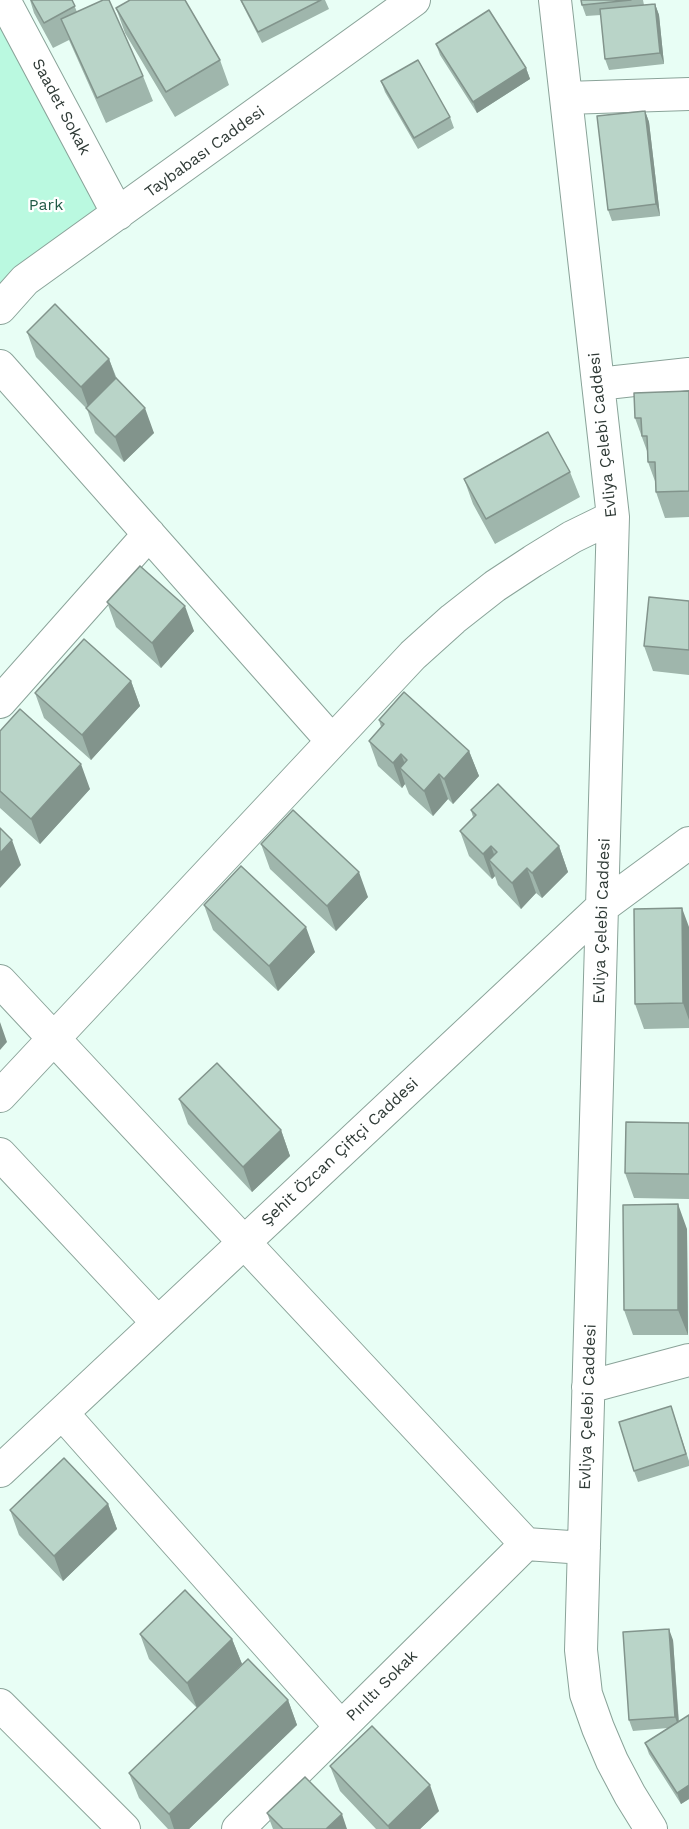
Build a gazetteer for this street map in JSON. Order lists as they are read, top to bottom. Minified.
{"streets":{"street":["Saadet Sokak","Taybabası Caddesi","Evliya Çelebi Caddesi","Şehit Özcan Çiftçi Caddesi","Pırıltı Sokak"]},"crossings":[["Saadet Sokak","Taybabası Caddesi"],["Evliya Çelebi Caddesi","Şehit Özcan Çiftçi Caddesi"]],"parks":["Park"]}
